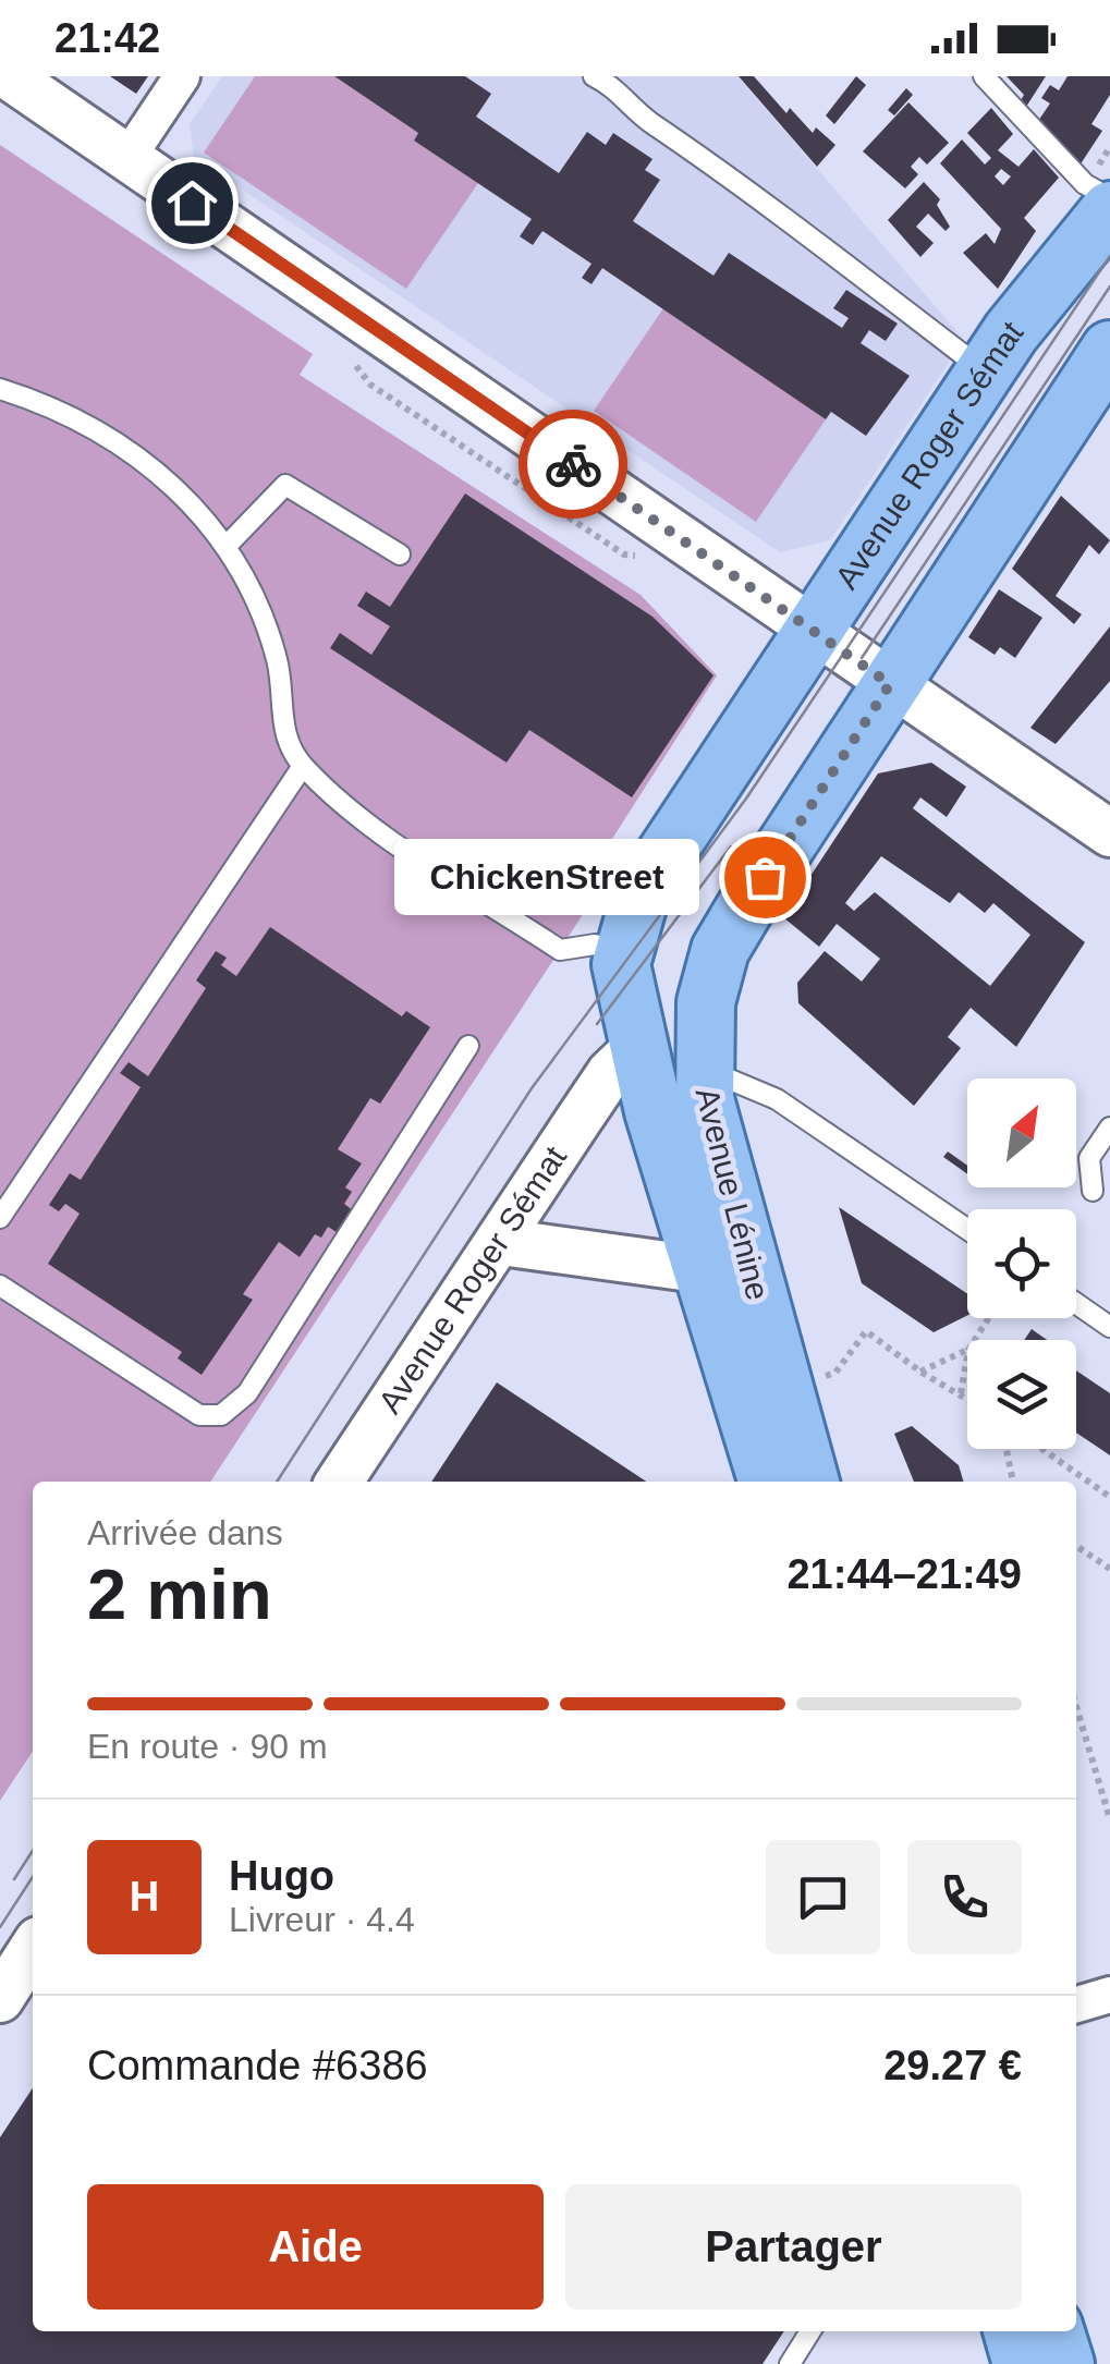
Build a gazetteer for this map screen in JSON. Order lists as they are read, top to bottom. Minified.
{"streets":{"main road":["Avenue Roger Sémat","Avenue Lénine"]},"crossings":[["Avenue Roger Sémat","Avenue Lénine"]],"places":["ChickenStreet"],"north":"top right","page":{"status":"21:42","bubble":"ChickenStreet","heading":["2 min","Arrivée dans","21:44–21:49"],"panel":["Hugo","Livreur · 4.4","Commande #6386","29.27 €"],"bar":"En route · 90 m","round":"H","buttons":["Aide","Partager"]}}
